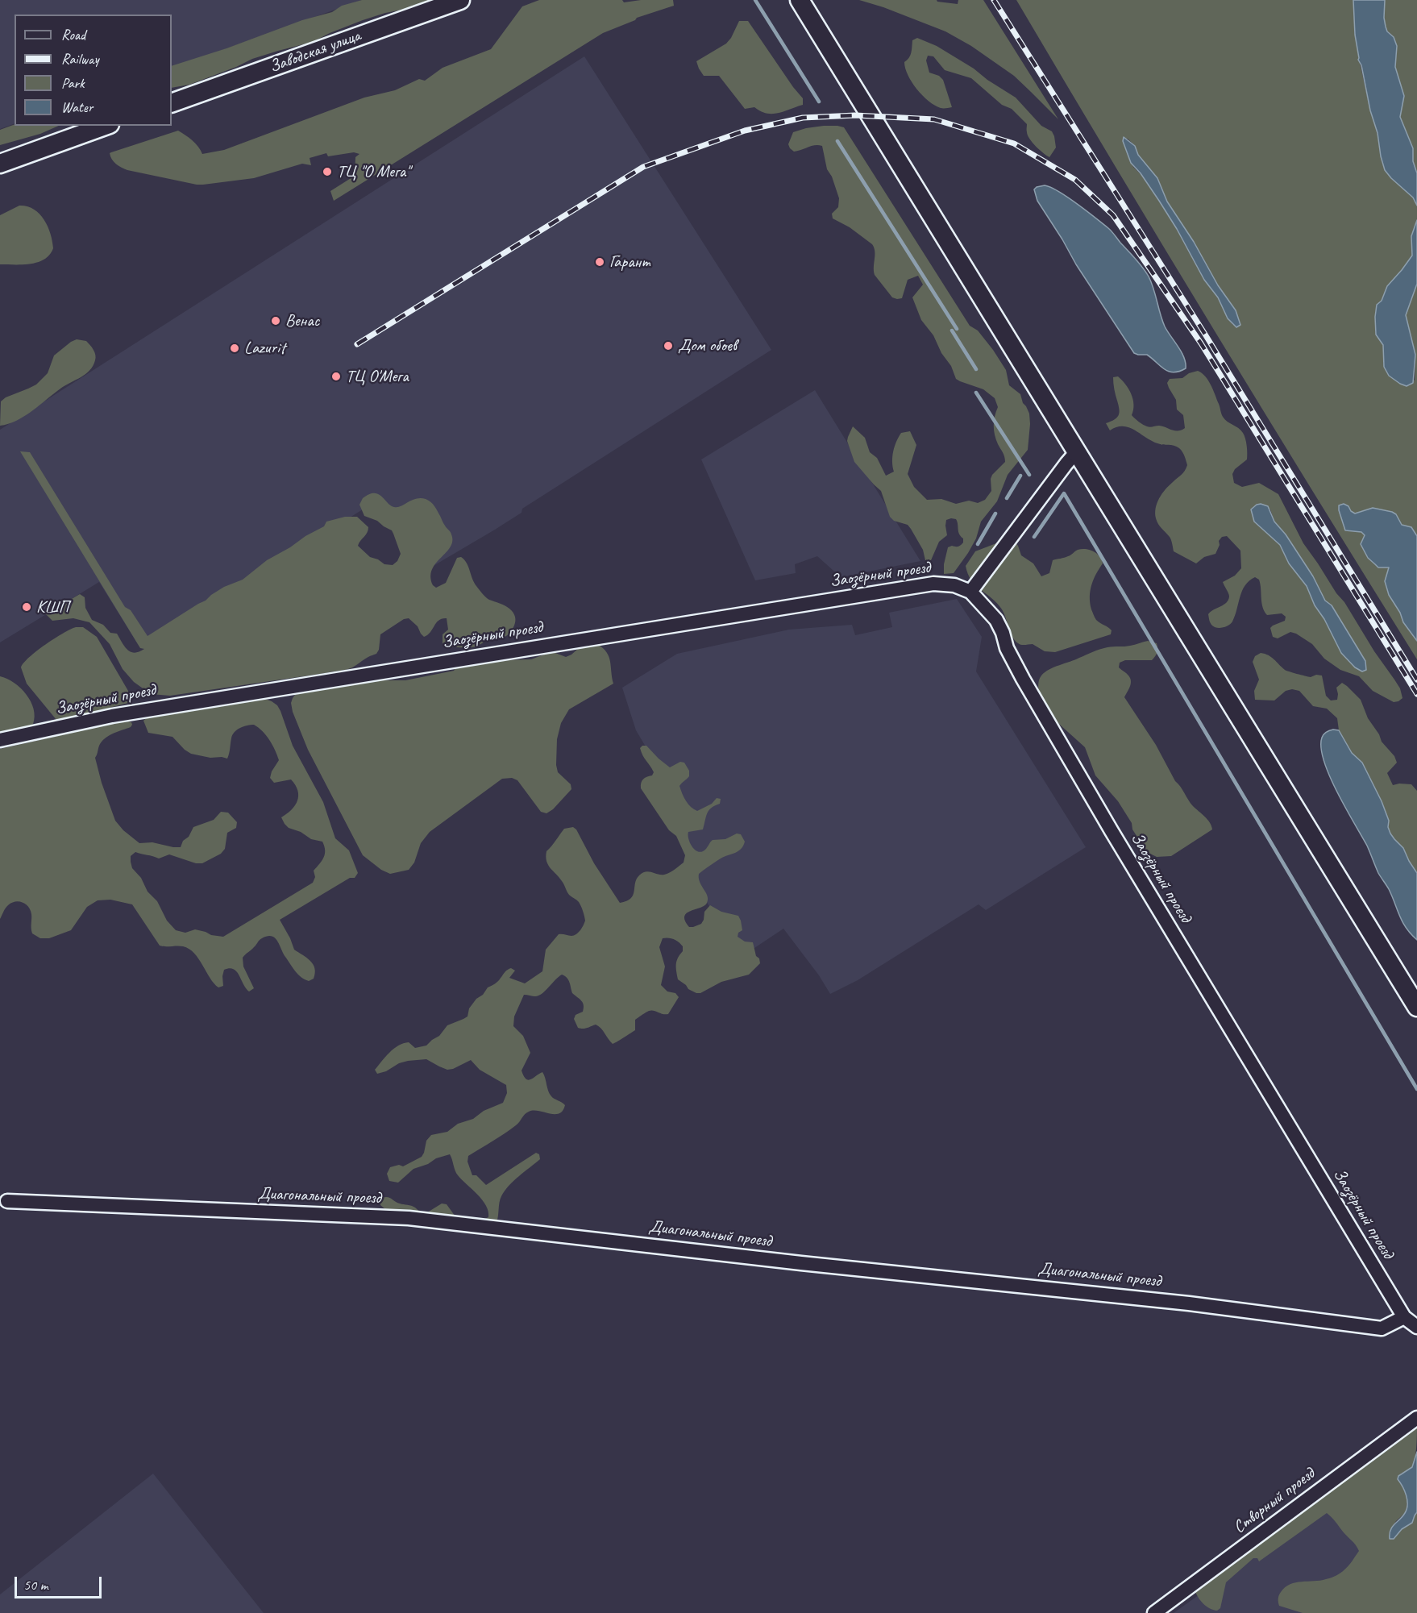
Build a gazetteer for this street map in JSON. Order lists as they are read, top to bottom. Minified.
{"streets":{"main road":["Заводская улица"],"street":["Заозёрный проезд","Диагональный проезд","Створный проезд"]},"crossings":[["Заозёрный проезд","Диагональный проезд"]],"places":["ТЦ \"О Мега\"","Гарант","Венас","Дом обоев","Lazurit","ТЦ О'Мега","КШП"],"legend":["Road","Railway","Park","Water"],"scale_bar":"50 m"}
